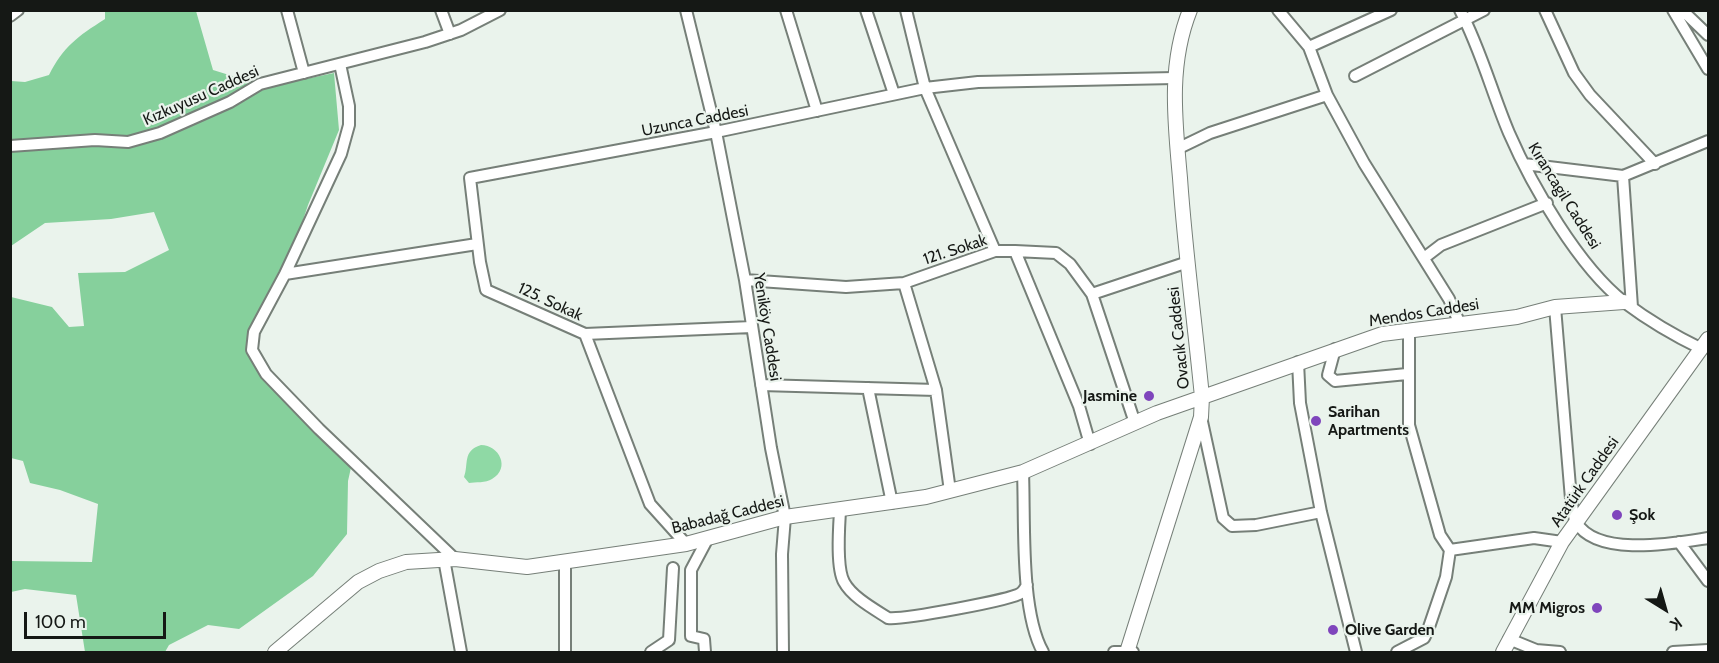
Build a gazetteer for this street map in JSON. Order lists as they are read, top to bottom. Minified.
{"streets":{"main road":["Mendos Caddesi","Ovacık Caddesi","Atatürk Caddesi","Babadağ Caddesi"],"street":["Kızkuyusu Caddesi","Uzunca Caddesi","Kırancagil Caddesi","121. Sokak","125. Sokak","Yeniköy Caddesi"]},"crossings":[["Uzunca Caddesi","125. Sokak"],["Uzunca Caddesi","Yeniköy Caddesi"],["Uzunca Caddesi","Ovacık Caddesi"],["Kırancagil Caddesi","Mendos Caddesi"],["Kırancagil Caddesi","Atatürk Caddesi"],["121. Sokak","Yeniköy Caddesi"],["121. Sokak","Babadağ Caddesi"],["125. Sokak","Yeniköy Caddesi"],["Mendos Caddesi","Ovacık Caddesi"],["Mendos Caddesi","Babadağ Caddesi"],["Yeniköy Caddesi","Babadağ Caddesi"],["Ovacık Caddesi","Babadağ Caddesi"]],"places":["Jasmine","Sarihan Apartments","Şok","MM Migros","Olive Garden"],"scale_bar":"100 m","north":"bottom right"}
